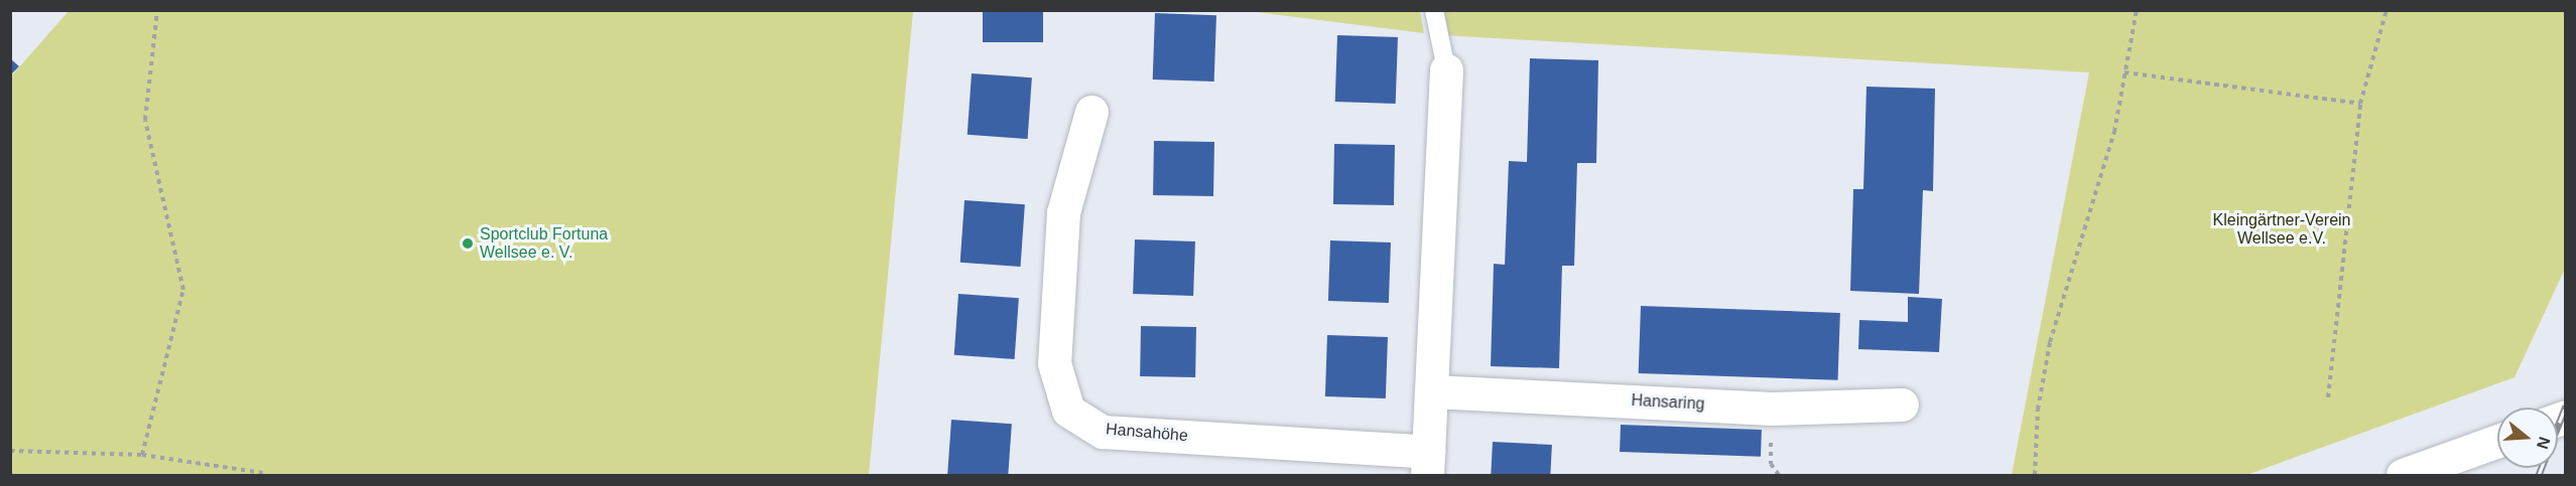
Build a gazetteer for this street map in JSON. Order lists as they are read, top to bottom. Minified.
{"streets":{"street":["Hansaring","Hansahöhe"]},"parks":["Kleingärtner-Verein Wellsee e.V."],"places":["Sportclub Fortuna Wellsee e. V."],"north":"right"}
